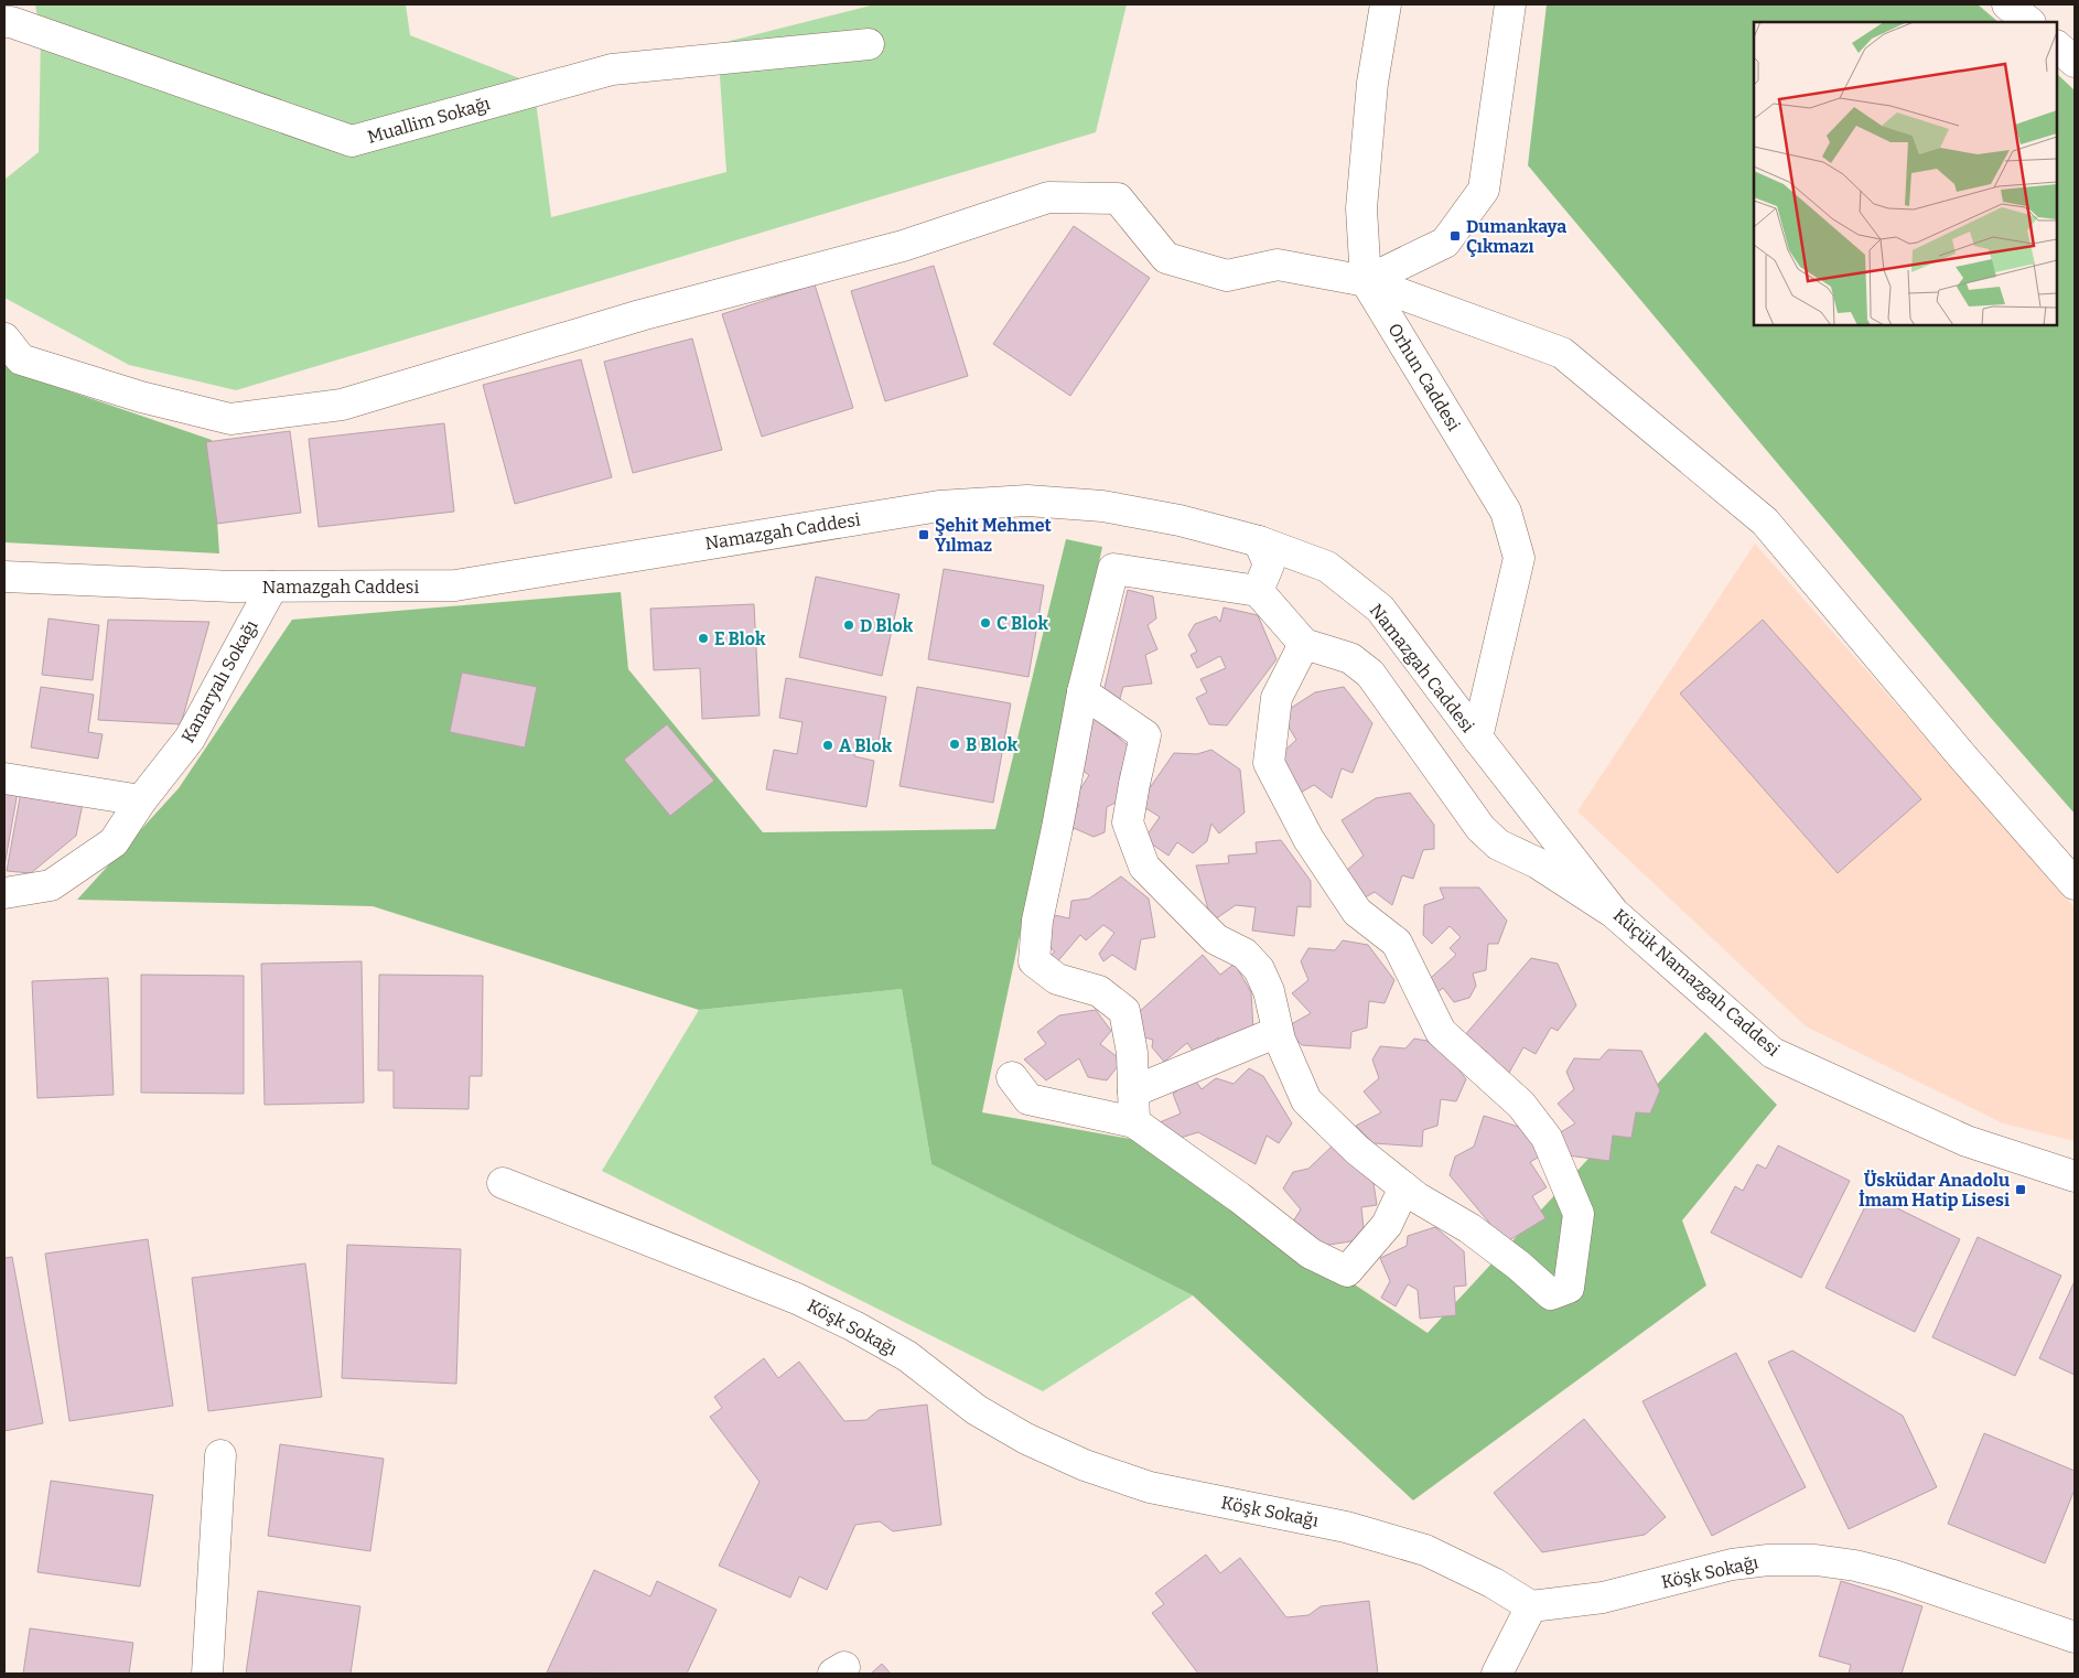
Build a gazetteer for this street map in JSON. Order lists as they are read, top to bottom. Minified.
{"streets":{"street":["Muallim Sokağı","Orhun Caddesi","Namazgah Caddesi","Kanaryalı Sokağı","Küçük Namazgah Caddesi","Köşk Sokağı"]},"crossings":[["Orhun Caddesi","Namazgah Caddesi"],["Orhun Caddesi","Küçük Namazgah Caddesi"],["Namazgah Caddesi","Kanaryalı Sokağı"],["Namazgah Caddesi","Küçük Namazgah Caddesi"]],"places":{"transit":["Dumankaya Çıkmazı","Şehit Mehmet Yılmaz","Üsküdar Anadolu İmam Hatip Lisesi"],"other":["C Blok","D Blok","E Blok","B Blok","A Blok"]}}
